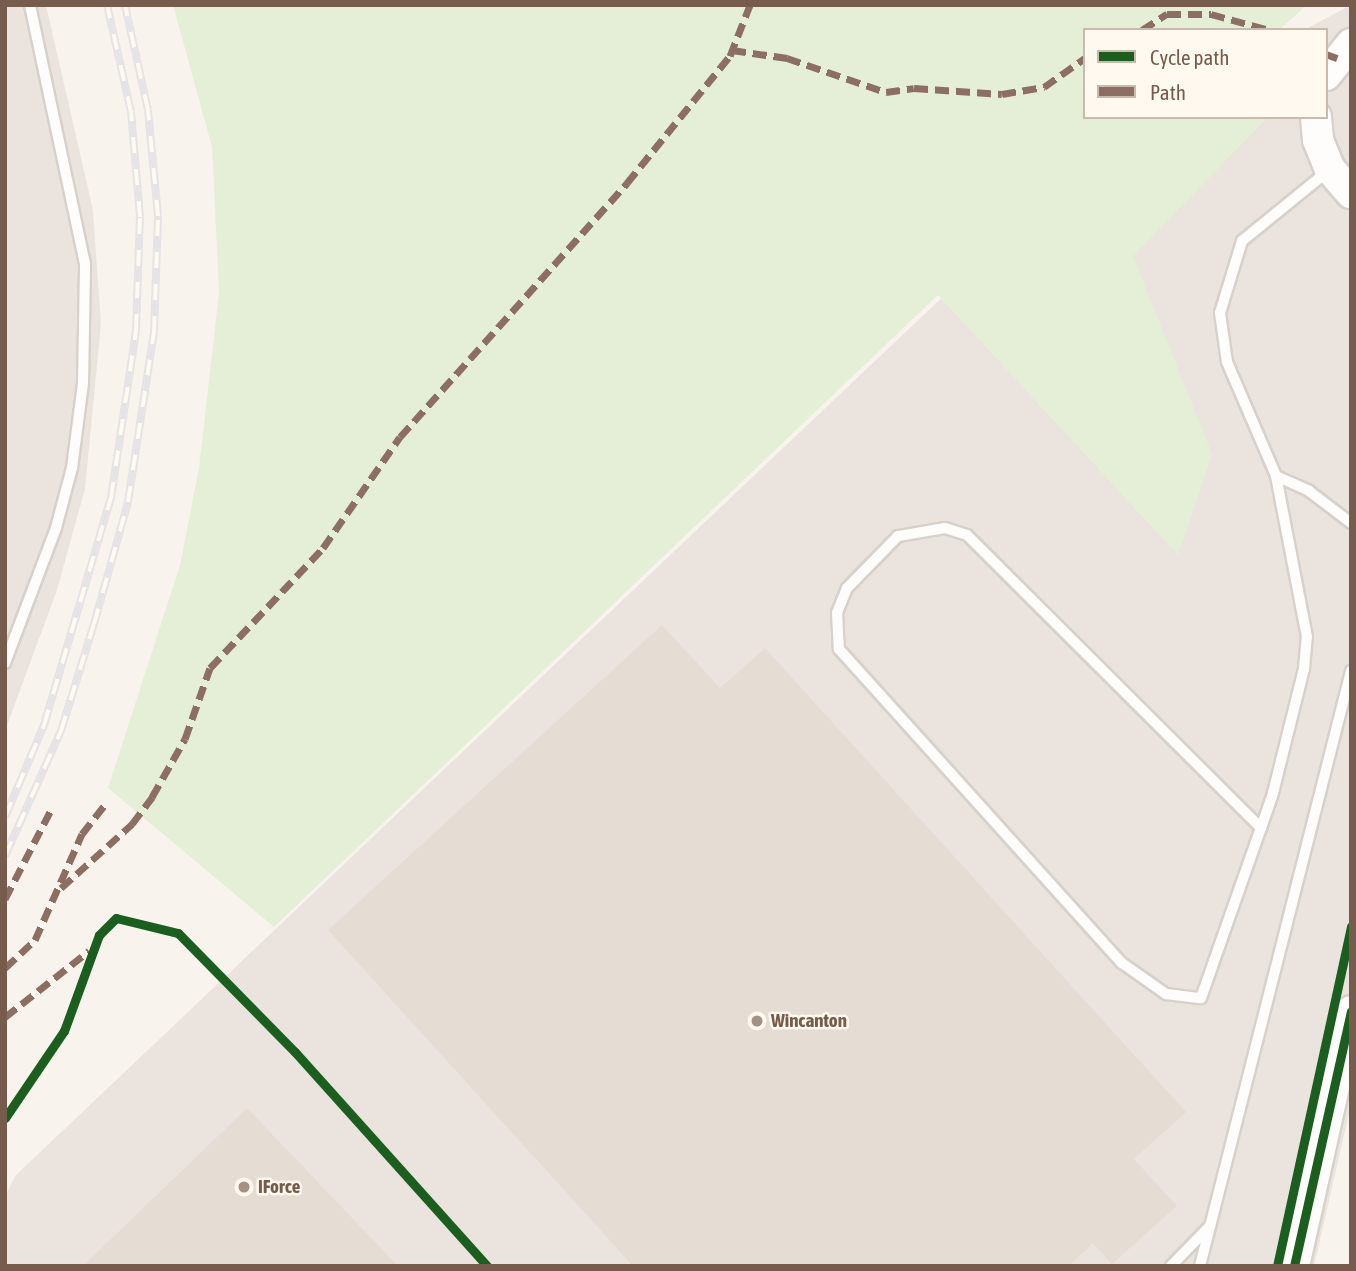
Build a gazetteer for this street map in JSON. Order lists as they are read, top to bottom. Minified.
{"places":["Wincanton","IForce"],"legend":["Cycle path","Path"]}
